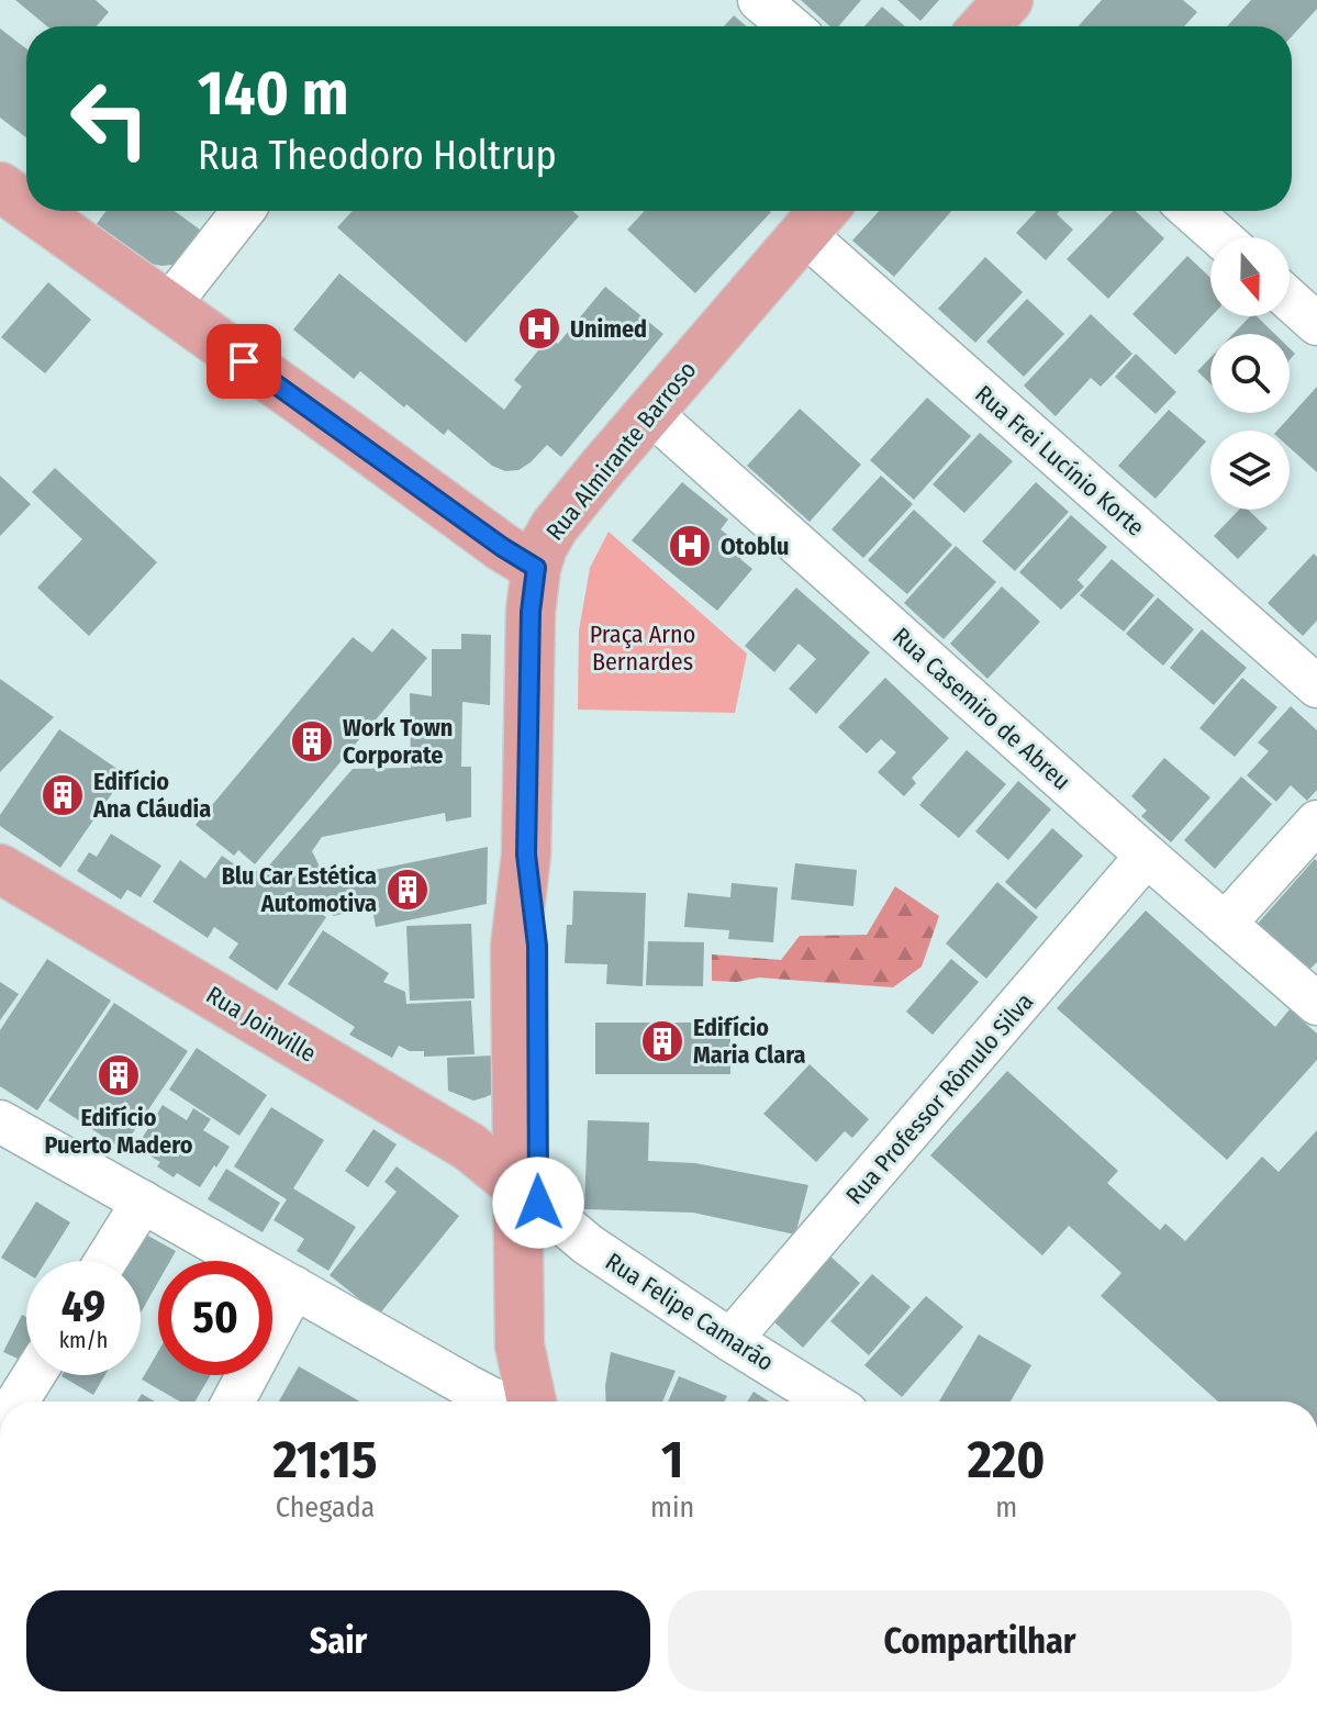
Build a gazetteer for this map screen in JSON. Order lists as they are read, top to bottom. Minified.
{"streets":{"main road":["Rua Almirante Barroso","Rua Joinville"],"street":["Rua Frei Lucínio Korte","Rua Casemiro de Abreu","Rua Professor Rômulo Silva","Rua Felipe Camarão"]},"crossings":[["Rua Almirante Barroso","Rua Frei Lucínio Korte"],["Rua Almirante Barroso","Rua Casemiro de Abreu"],["Rua Almirante Barroso","Rua Joinville"],["Rua Almirante Barroso","Rua Felipe Camarão"],["Rua Casemiro de Abreu","Rua Professor Rômulo Silva"],["Rua Joinville","Rua Felipe Camarão"],["Rua Professor Rômulo Silva","Rua Felipe Camarão"]],"parks":["Praça Arno Bernardes"],"places":{"hospital":["Unimed","Otoblu"],"building":["Work Town Corporate","Edifício Ana Cláudia","Blu Car Estética Automotiva","Edifício Maria Clara","Edifício Puerto Madero"]},"north":"bottom","page":{"turn":["140 m","Rua Theodoro Holtrup"],"speed":"49 km/h","limit":"50","eta":["21:15","Chegada","1","min","220","m"],"buttons":["Sair","Compartilhar"]}}
